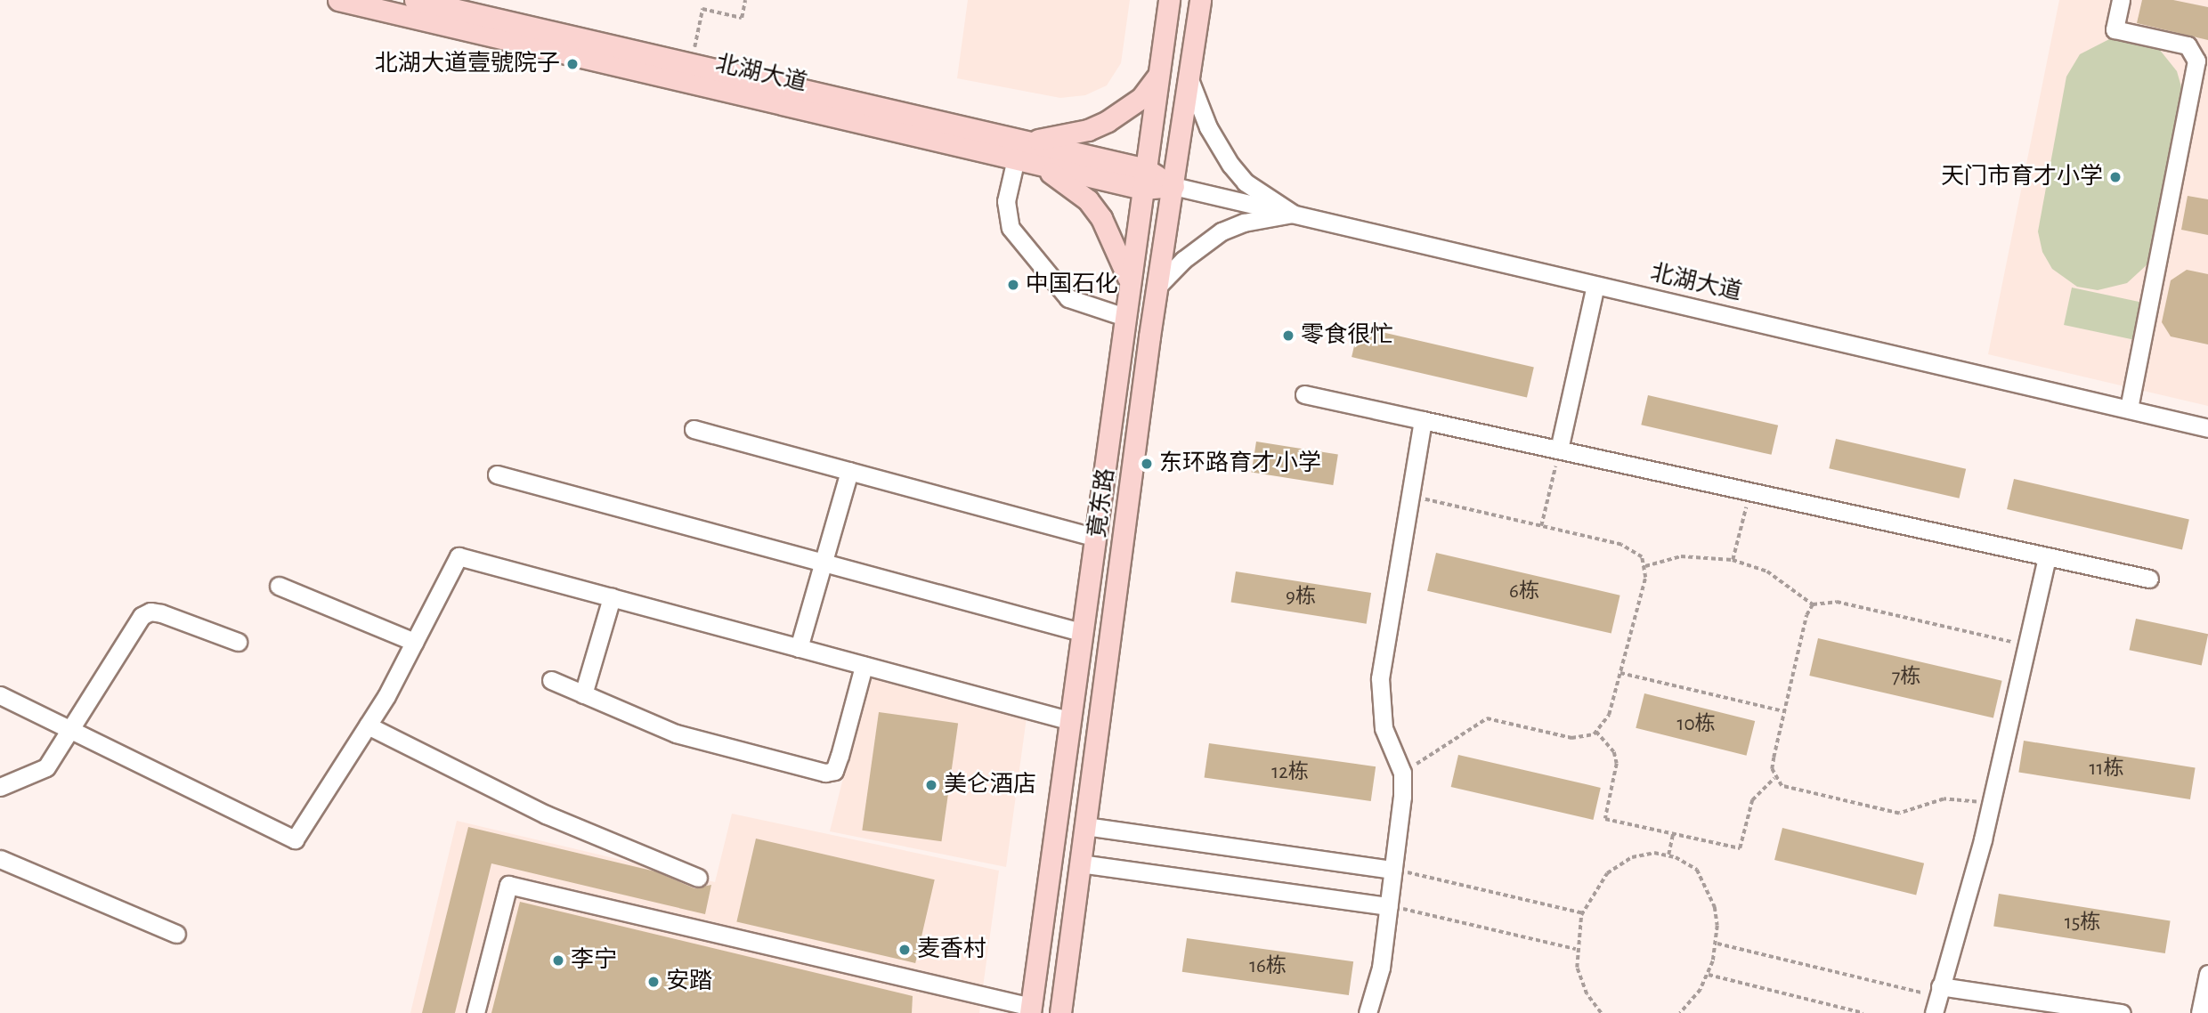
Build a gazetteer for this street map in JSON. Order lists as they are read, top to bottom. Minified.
{"streets":{"main road":["北湖大道","竟东路"]},"crossings":[["北湖大道","竟东路"]],"places":["北湖大道壹號院子","天门市育才小学","中国石化","零食很忙","东环路育才小学","美仑酒店","麦香村","李宁","安踏"],"house_numbers":["6栋","9栋","7栋","10栋","11栋","12栋","15栋","16栋"]}
